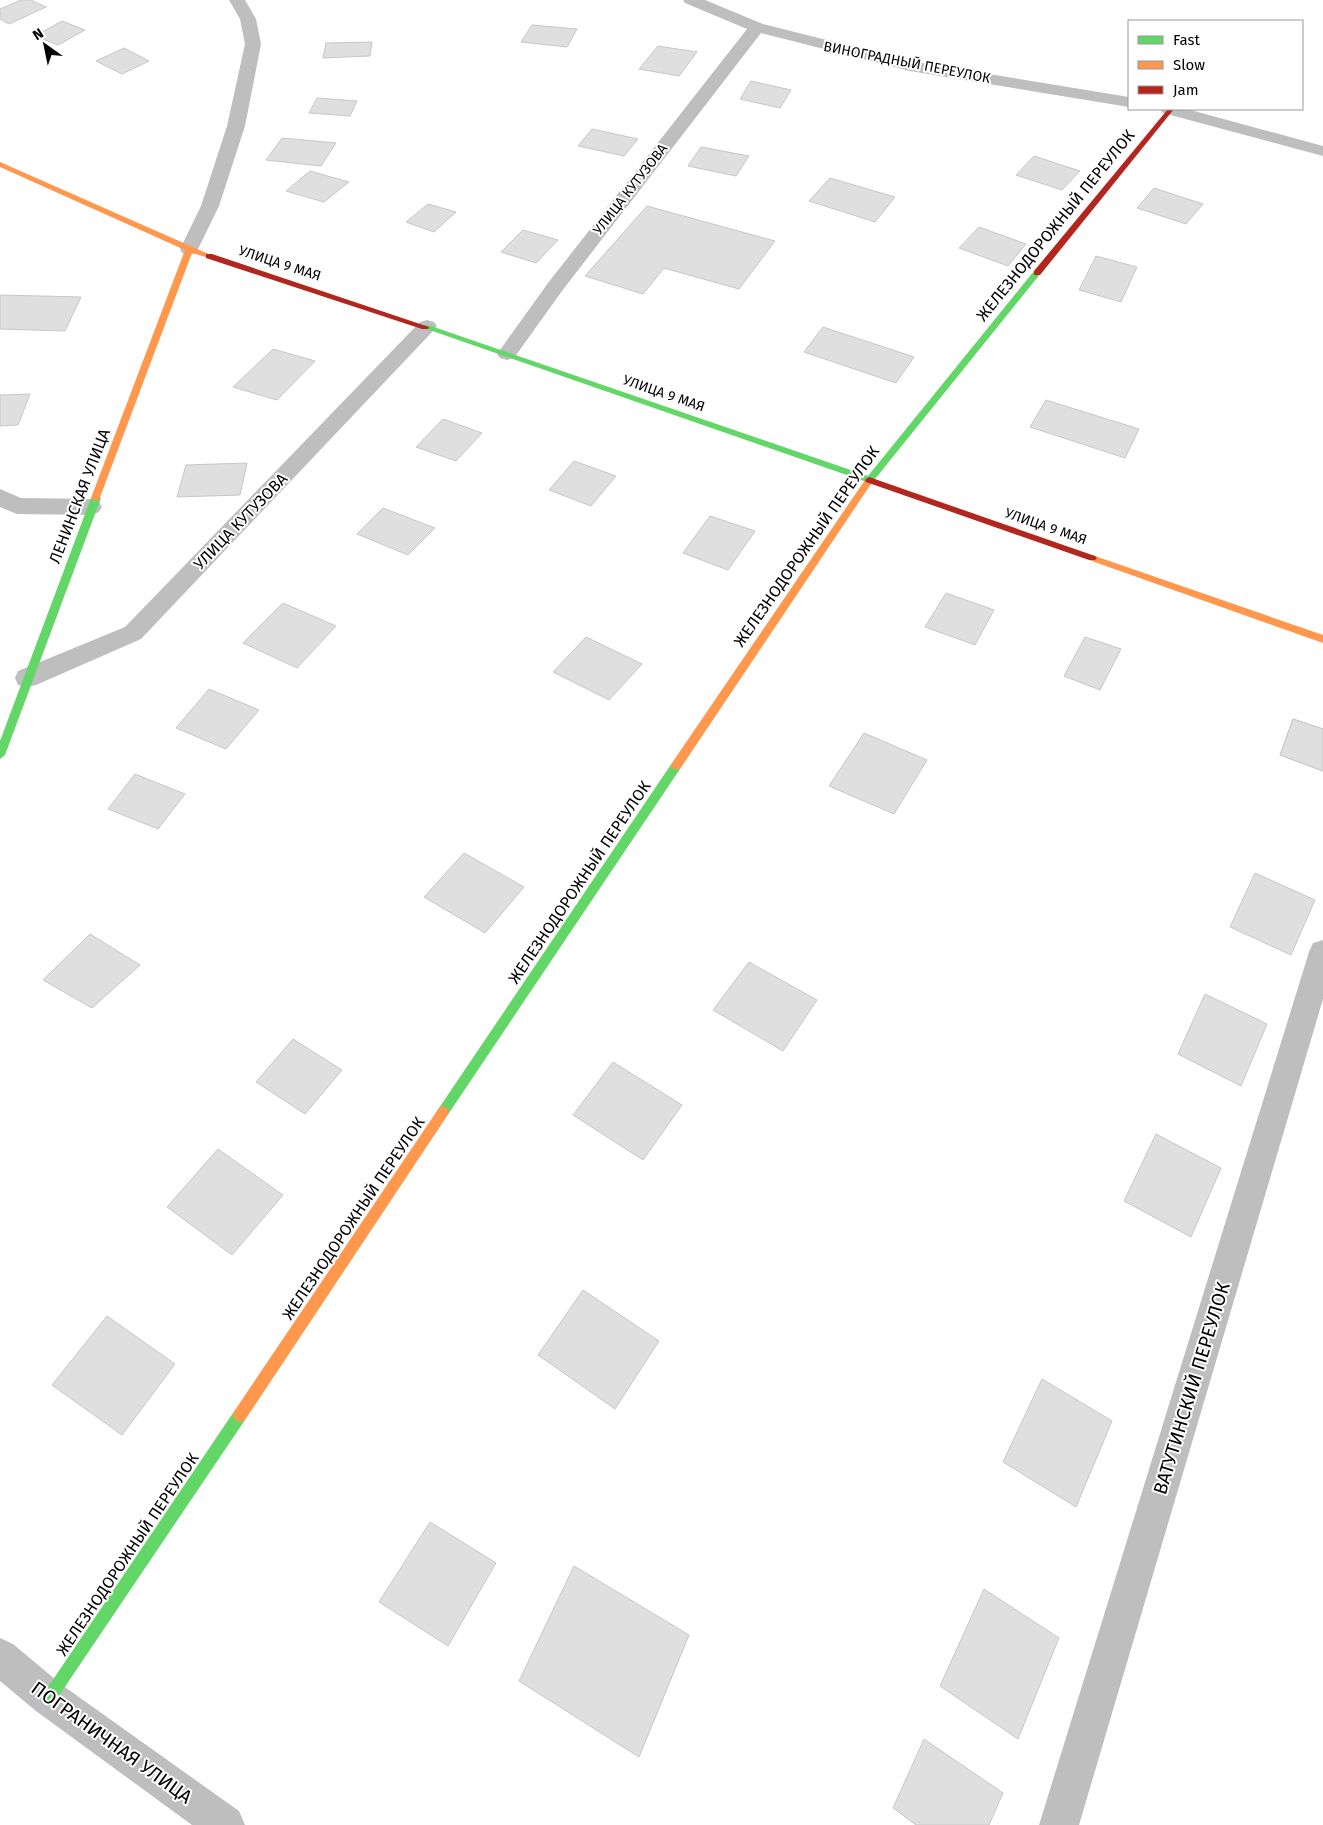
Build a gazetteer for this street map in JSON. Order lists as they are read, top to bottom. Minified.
{"streets":{"main road":["ЖЕЛЕЗНОДОРОЖНЫЙ ПЕРЕУЛОК","УЛИЦА 9 МАЯ","ЛЕНИНСКАЯ УЛИЦА"],"street":["ВИНОГРАДНЫЙ ПЕРЕУЛОК","УЛИЦА КУТУЗОВА","ВАТУТИНСКИЙ ПЕРЕУЛОК","ПОГРАНИЧНАЯ УЛИЦА"]},"crossings":[["ВИНОГРАДНЫЙ ПЕРЕУЛОК","УЛИЦА КУТУЗОВА"],["УЛИЦА КУТУЗОВА","УЛИЦА 9 МАЯ"],["УЛИЦА КУТУЗОВА","ЛЕНИНСКАЯ УЛИЦА"],["ЖЕЛЕЗНОДОРОЖНЫЙ ПЕРЕУЛОК","УЛИЦА 9 МАЯ"],["ЖЕЛЕЗНОДОРОЖНЫЙ ПЕРЕУЛОК","ПОГРАНИЧНАЯ УЛИЦА"],["УЛИЦА 9 МАЯ","ЛЕНИНСКАЯ УЛИЦА"]],"legend":["Fast","Slow","Jam"],"north":"top left"}
